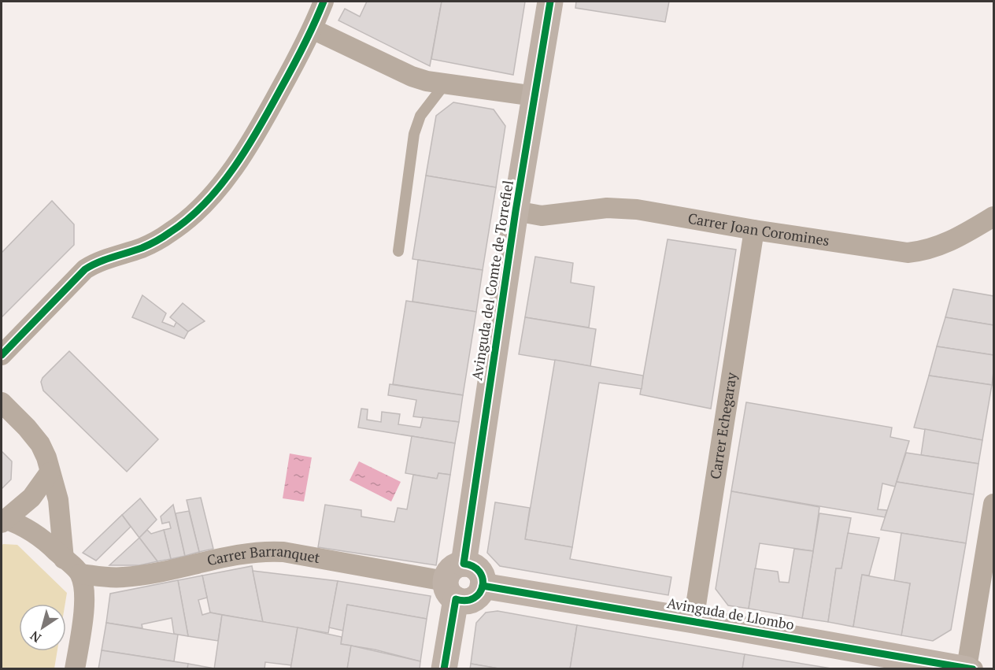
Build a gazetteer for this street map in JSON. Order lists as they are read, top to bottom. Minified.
{"streets":{"street":["Carrer Joan Coromines","Avinguda del Comte de Torrefiel","Carrer Echegaray","Carrer Barranquet","Avinguda de Llombo"]},"crossings":[["Carrer Joan Coromines","Avinguda del Comte de Torrefiel"],["Carrer Joan Coromines","Carrer Echegaray"],["Avinguda del Comte de Torrefiel","Carrer Barranquet"],["Avinguda del Comte de Torrefiel","Avinguda de Llombo"],["Carrer Echegaray","Avinguda de Llombo"],["Carrer Barranquet","Avinguda de Llombo"]],"north":"bottom left"}
